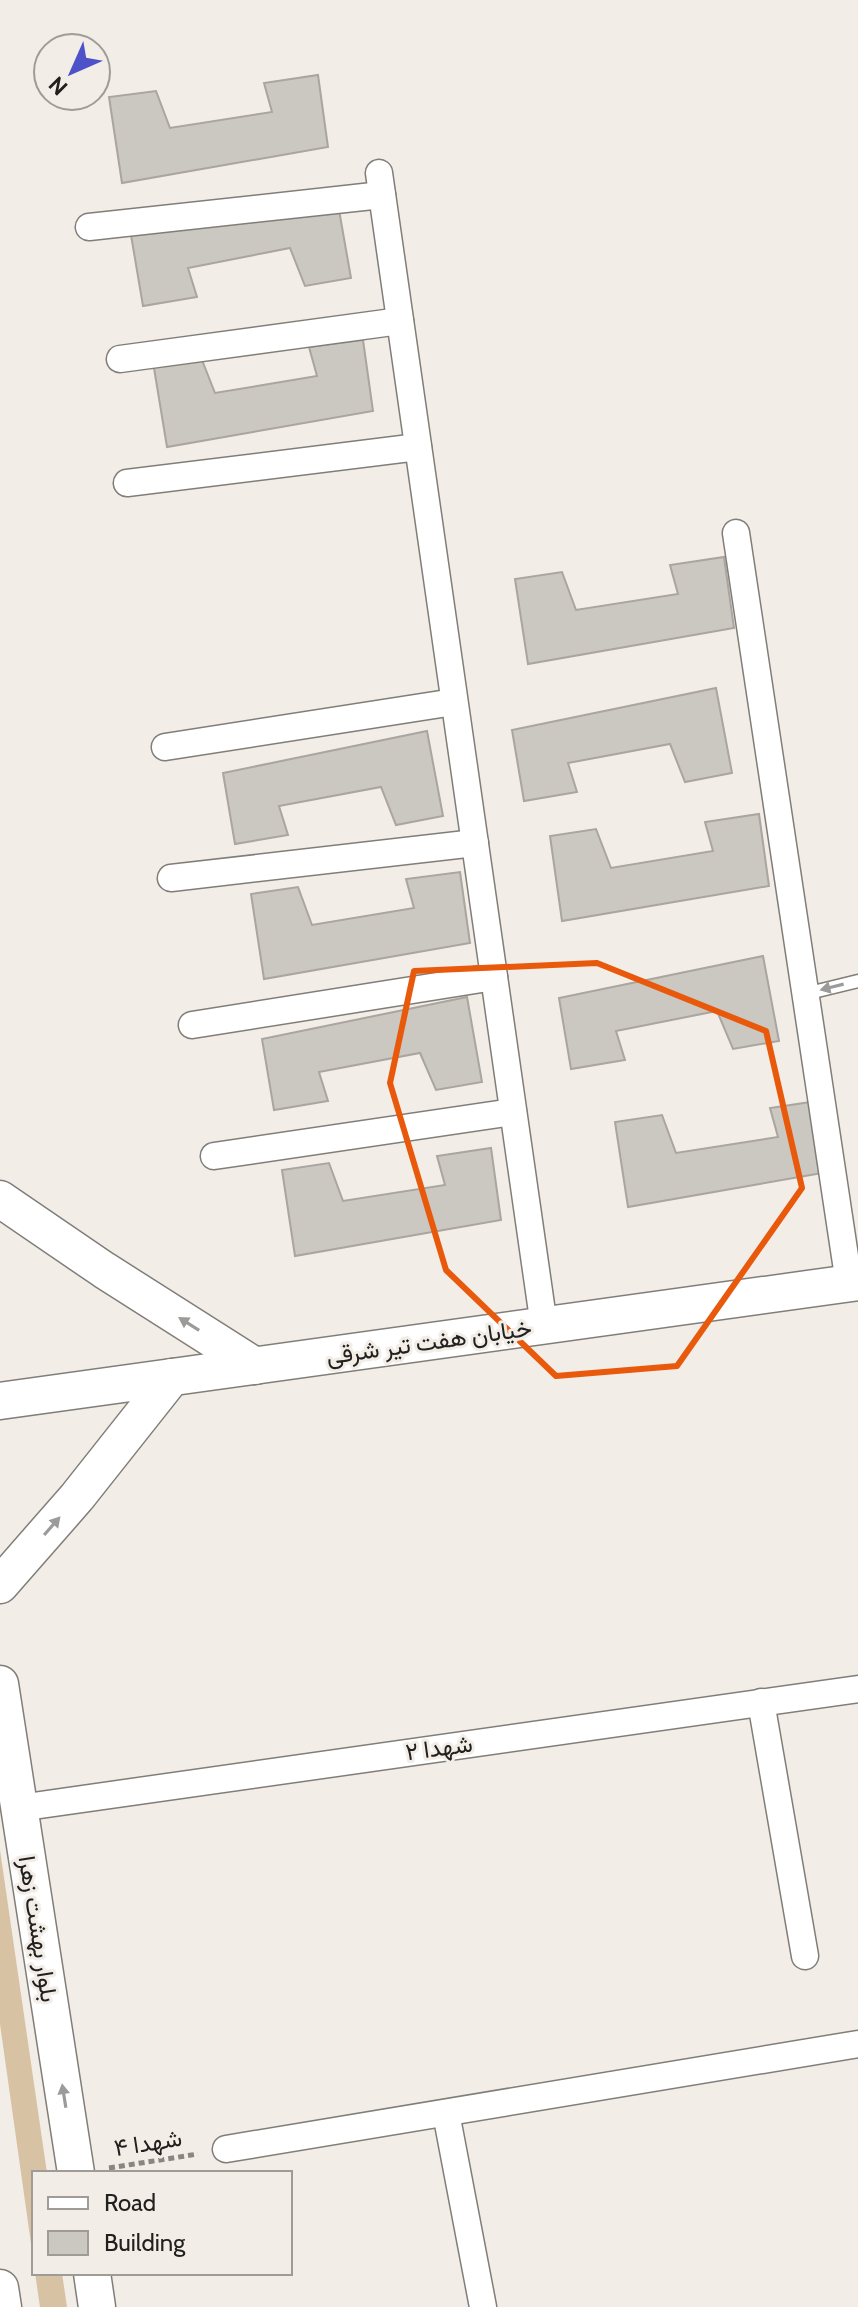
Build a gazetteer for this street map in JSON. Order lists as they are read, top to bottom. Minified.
{"streets":{"main road":["خیابان هفت تیر شرقی","بلوار بهشت زهرا"],"street":["شهدا ۲"],"path":["شهدا ۴"]},"crossings":[["شهدا ۲","بلوار بهشت زهرا"]],"one_way":["بلوار بهشت زهرا"],"legend":["Road","Building"],"north":"bottom left"}
